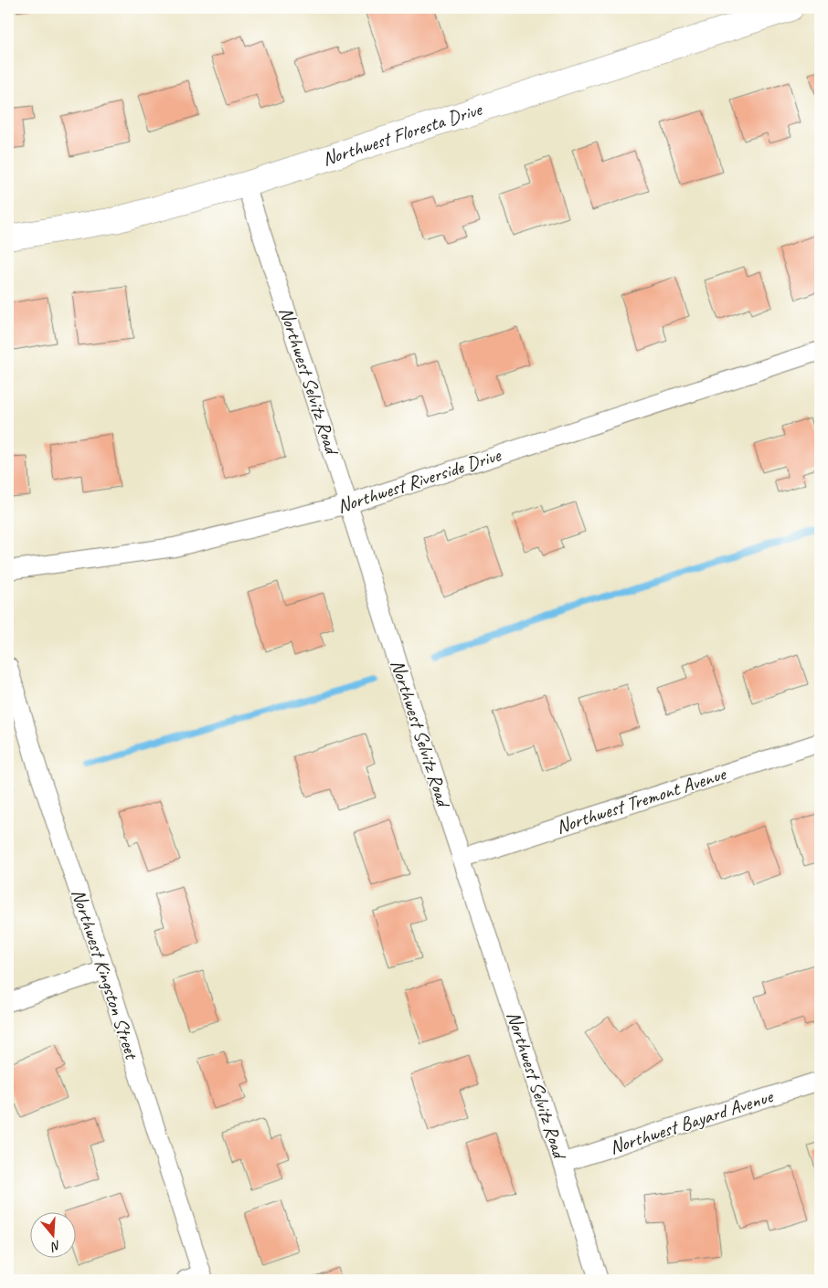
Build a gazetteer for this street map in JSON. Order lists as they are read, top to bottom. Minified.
{"streets":{"street":["Northwest Floresta Drive","Northwest Selvitz Road","Northwest Riverside Drive","Northwest Tremont Avenue","Northwest Kingston Street","Northwest Bayard Avenue"]},"crossings":[["Northwest Floresta Drive","Northwest Selvitz Road"],["Northwest Selvitz Road","Northwest Riverside Drive"],["Northwest Selvitz Road","Northwest Tremont Avenue"],["Northwest Selvitz Road","Northwest Bayard Avenue"]],"north":"bottom"}
